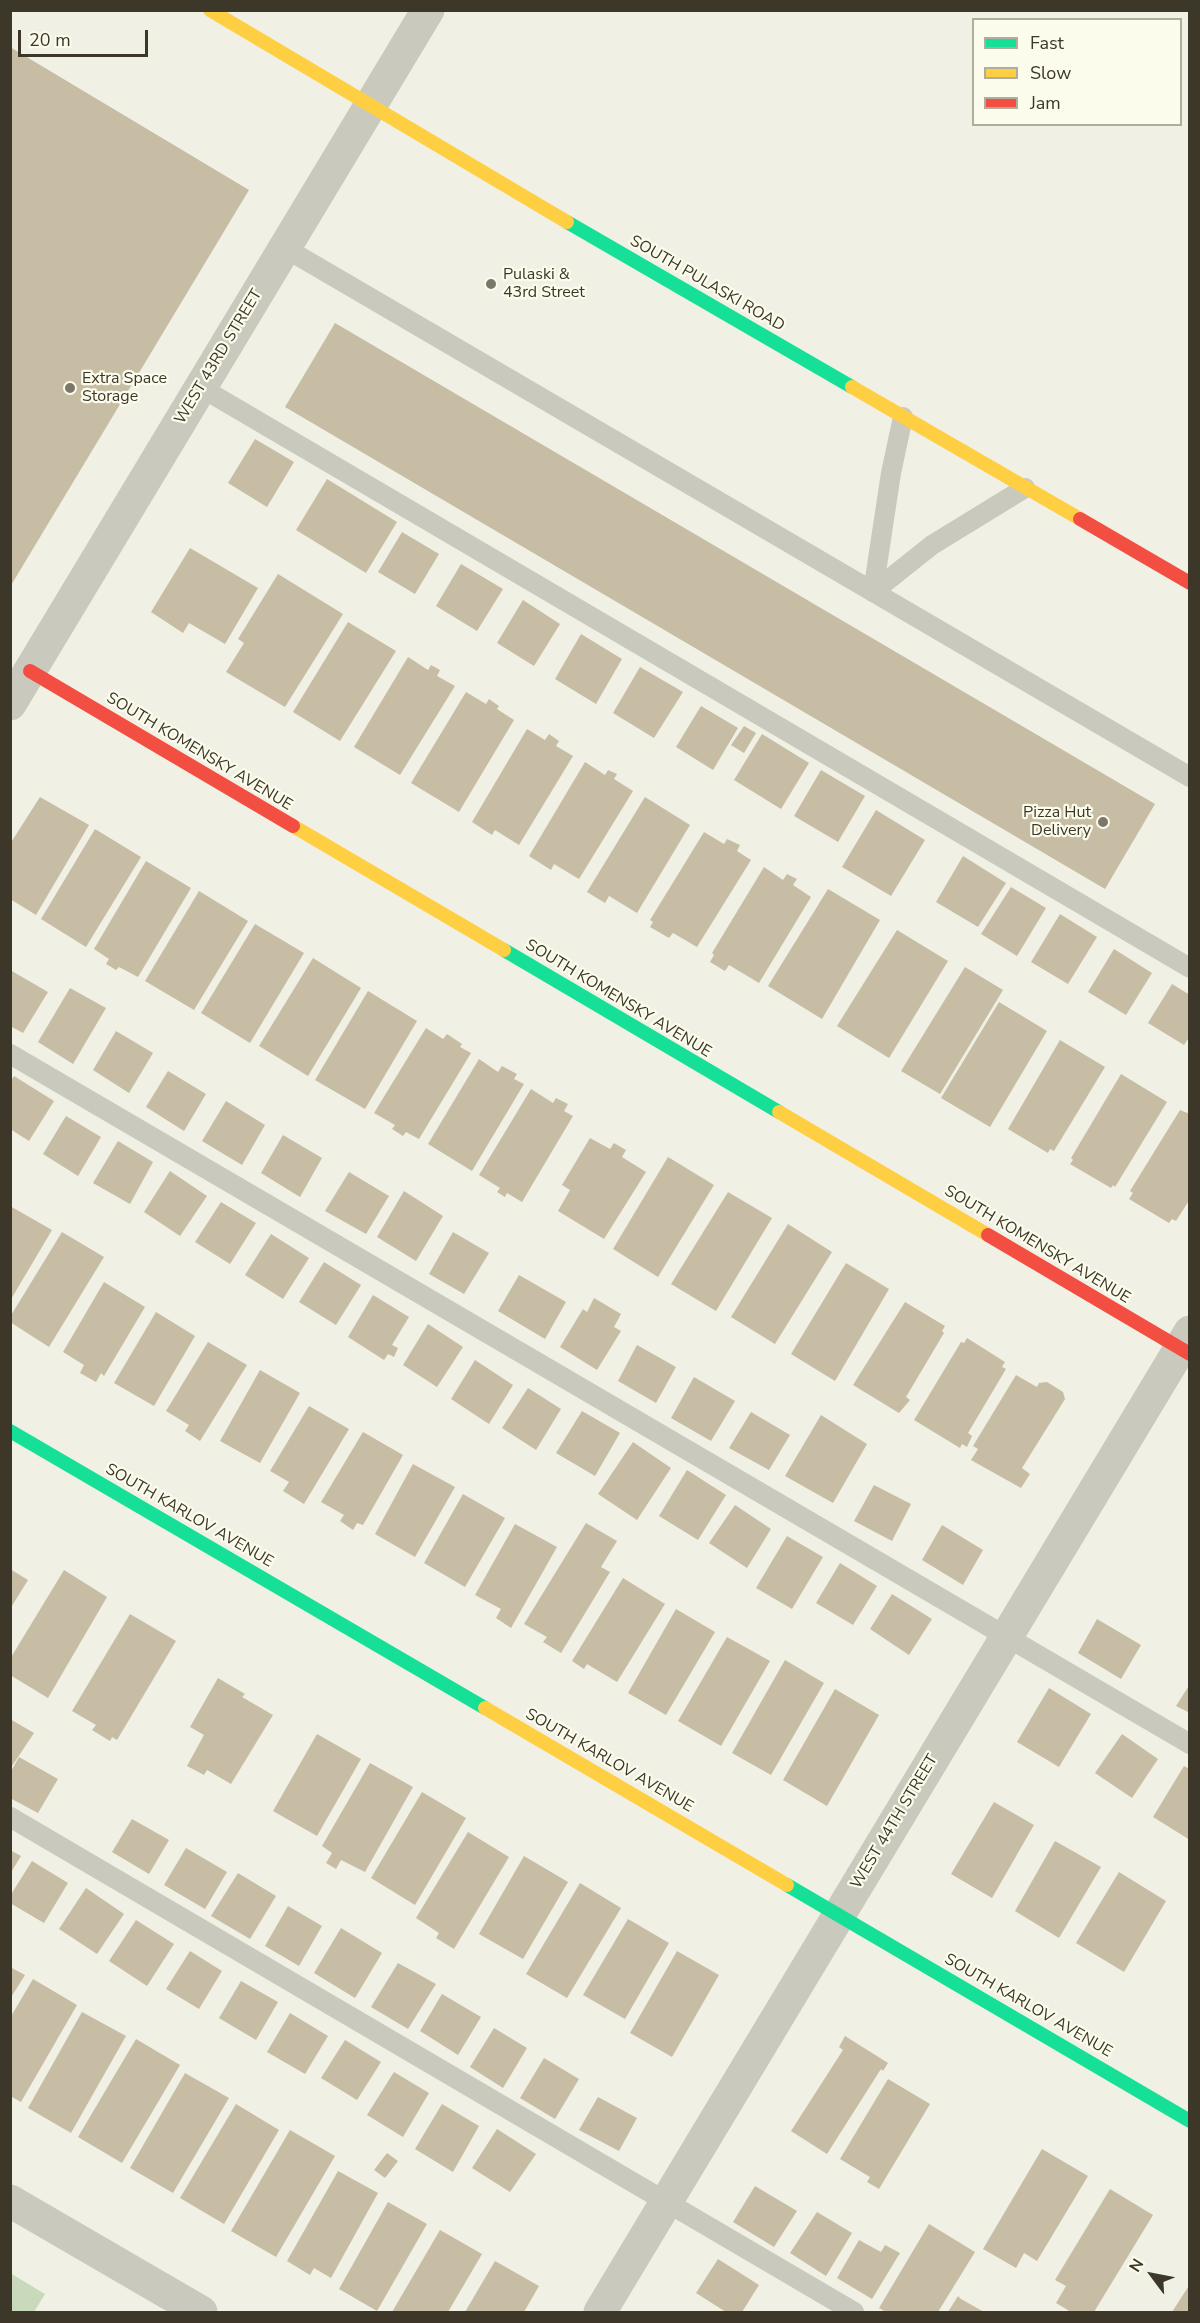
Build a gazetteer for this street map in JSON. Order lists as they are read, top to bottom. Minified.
{"streets":{"street":["SOUTH PULASKI ROAD","WEST 43RD STREET","SOUTH KOMENSKY AVENUE","SOUTH KARLOV AVENUE","WEST 44TH STREET"]},"crossings":[["SOUTH PULASKI ROAD","WEST 43RD STREET"],["WEST 43RD STREET","SOUTH KOMENSKY AVENUE"],["SOUTH KOMENSKY AVENUE","WEST 44TH STREET"],["SOUTH KARLOV AVENUE","WEST 44TH STREET"]],"places":["Pulaski & 43rd Street","Extra Space Storage","Pizza Hut Delivery"],"legend":["Fast","Slow","Jam"],"scale_bar":"20 m","north":"top left"}
